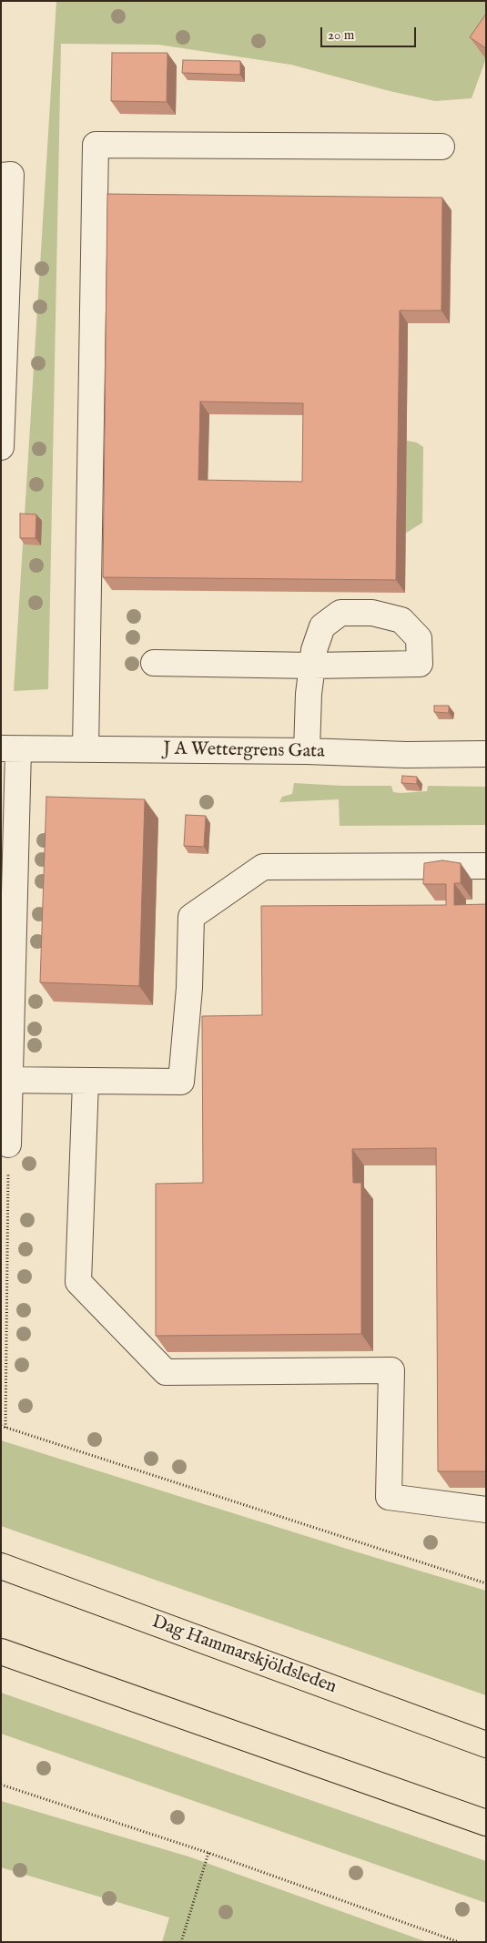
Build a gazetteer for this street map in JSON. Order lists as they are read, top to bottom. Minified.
{"streets":{"main road":["Dag Hammarskjöldsleden"],"street":["J A Wettergrens Gata"]},"scale_bar":"20 m"}
